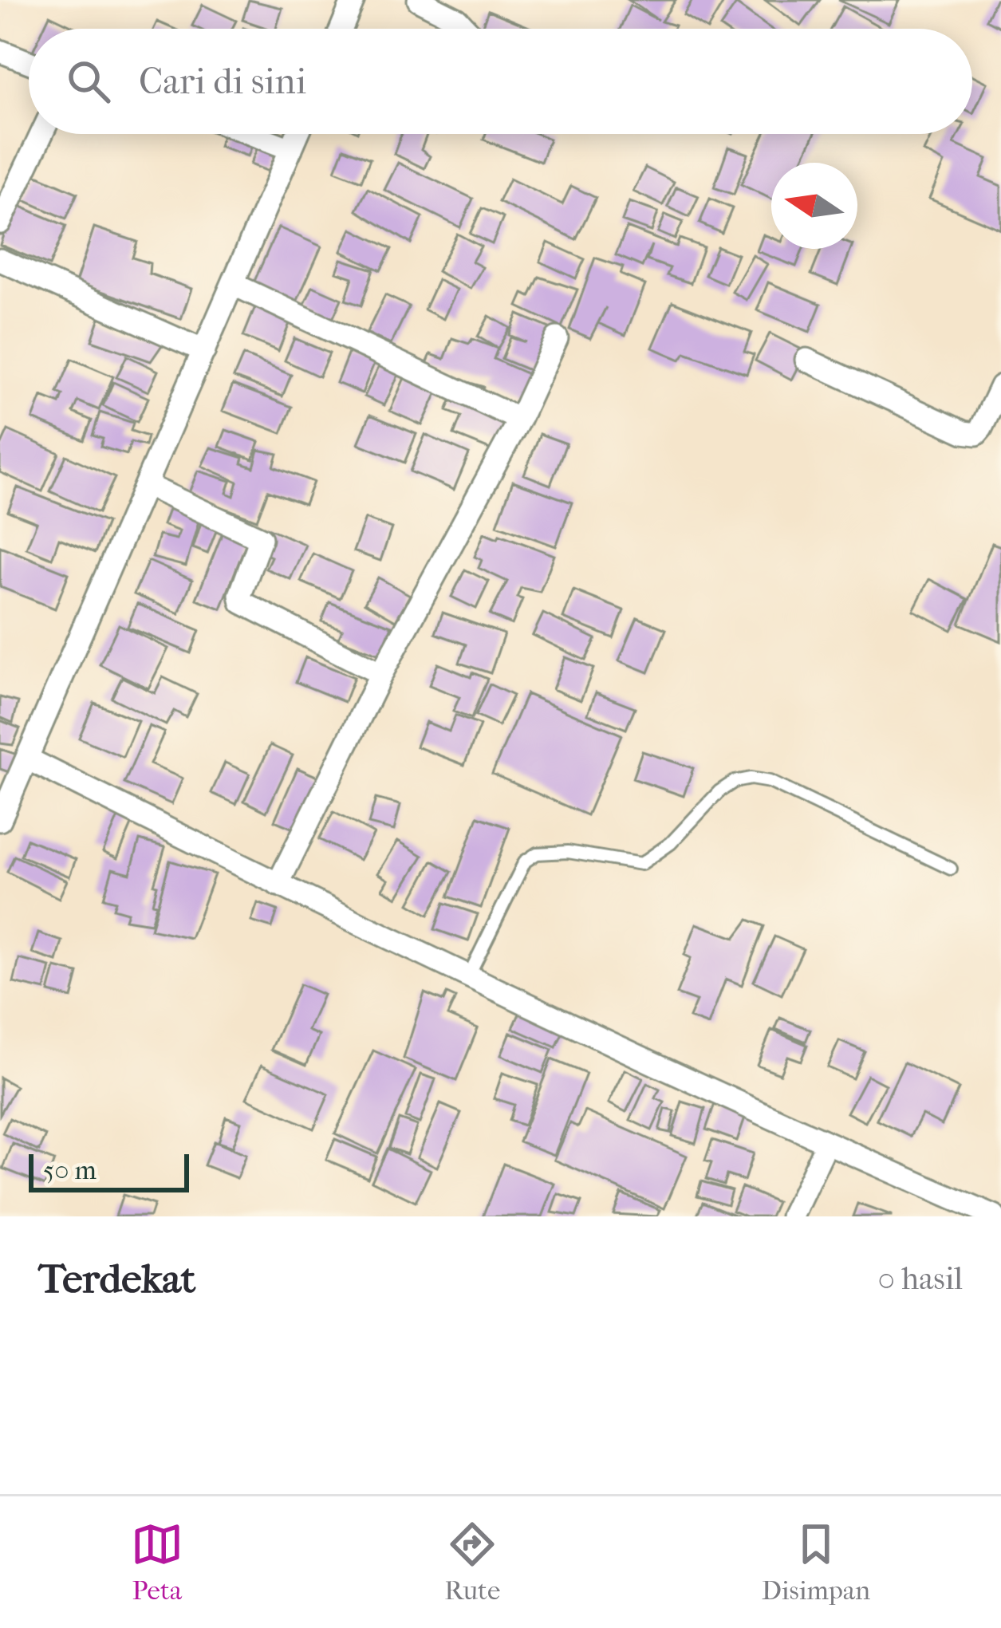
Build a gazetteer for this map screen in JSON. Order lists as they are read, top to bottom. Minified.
{"scale_bar":"50 m","north":"left","page":{"search":"Cari di sini","scale":"50 m","heading":["Terdekat","0 hasil"],"nav":["Peta","Rute","Disimpan"]}}
